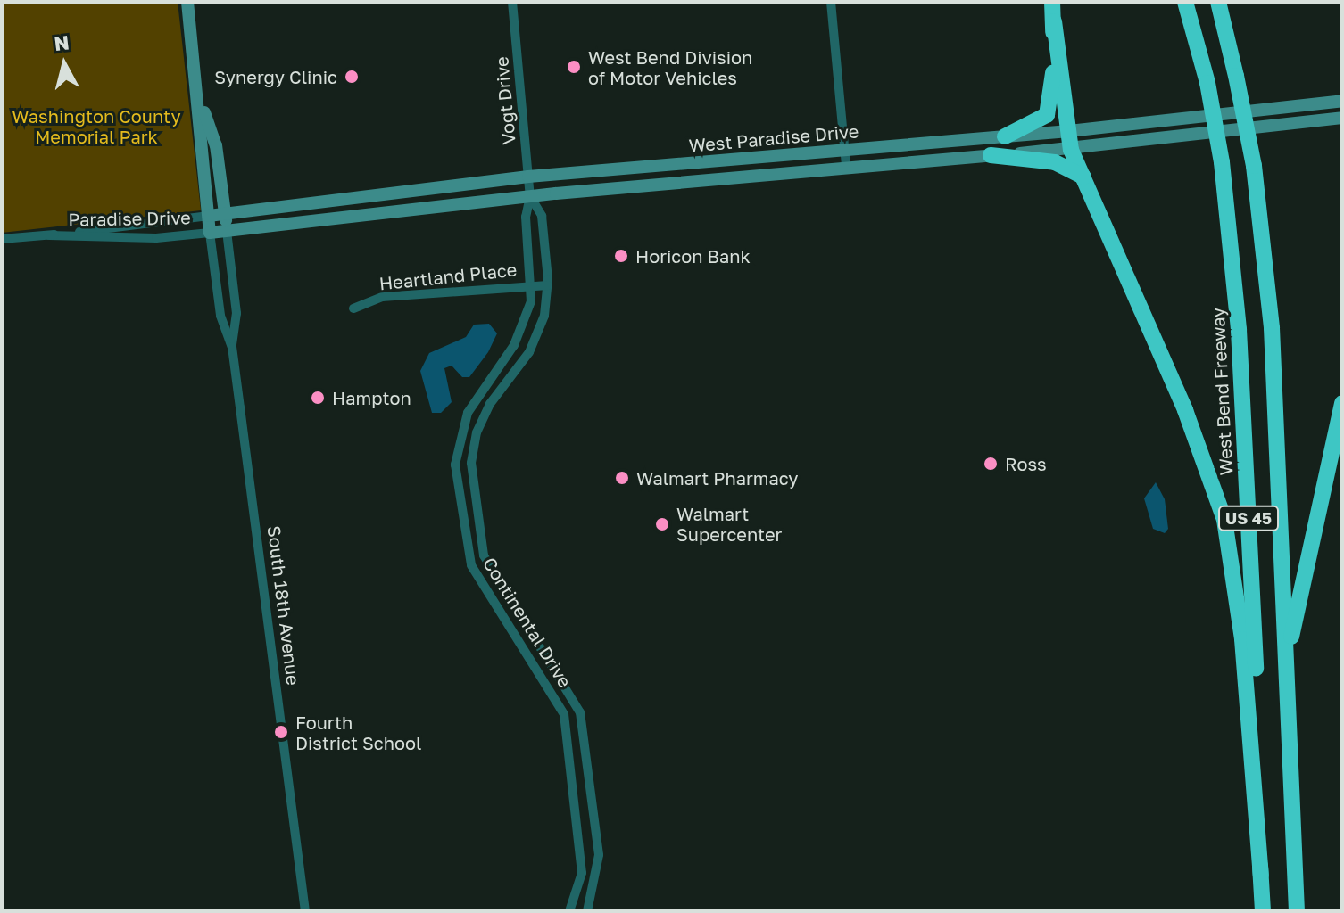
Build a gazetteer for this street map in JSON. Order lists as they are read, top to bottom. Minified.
{"streets":{"highway":["West Bend Freeway","US 45"],"street":["Vogt Drive","West Paradise Drive","Paradise Drive","Heartland Place","South 18th Avenue","Continental Drive"]},"crossings":[["Vogt Drive","West Paradise Drive"],["Vogt Drive","Continental Drive"],["West Paradise Drive","Paradise Drive"],["West Paradise Drive","South 18th Avenue"],["West Paradise Drive","Continental Drive"],["Paradise Drive","South 18th Avenue"],["Heartland Place","Continental Drive"]],"parks":["Washington County Memorial Park"],"places":["West Bend Division of Motor Vehicles","Synergy Clinic","Horicon Bank","Hampton","Ross","Walmart Pharmacy","Walmart Supercenter","Fourth District School"],"north":"top"}
